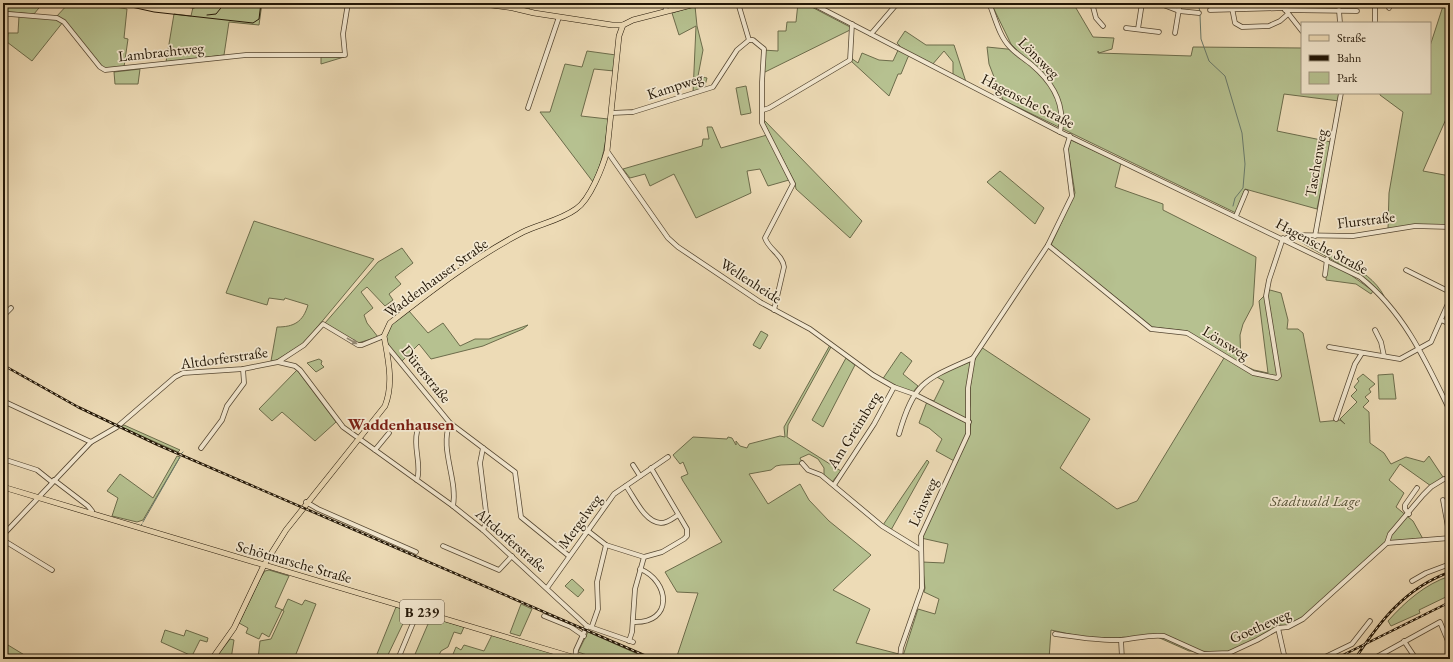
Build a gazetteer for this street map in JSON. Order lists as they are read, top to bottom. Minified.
{"streets":{"main road":["Waddenhauser Straße","Schötmarsche Straße","B 239"],"street":["Lambrachtweg","Lönsweg","Kampweg","Hagensche Straße","Taschenweg","Flurstraße","Wellenheide","Altdorferstraße","Dürerstraße","Am Greimberg","Mergelweg","Goetheweg"]},"crossings":[["Lönsweg","Hagensche Straße"],["Lönsweg","Flurstraße"],["Lönsweg","Wellenheide"],["Lönsweg","Am Greimberg"],["Kampweg","Waddenhauser Straße"],["Hagensche Straße","Flurstraße"],["Taschenweg","Flurstraße"],["Waddenhauser Straße","Wellenheide"],["Waddenhauser Straße","Altdorferstraße"],["Waddenhauser Straße","Dürerstraße"],["Waddenhauser Straße","Schötmarsche Straße"],["Wellenheide","Am Greimberg"],["Altdorferstraße","Dürerstraße"],["Altdorferstraße","Mergelweg"],["Altdorferstraße","Schötmarsche Straße"],["Dürerstraße","Mergelweg"]],"districts":["Waddenhausen"],"parks":["Stadtwald Lage"],"legend":["Straße","Bahn","Park"]}
